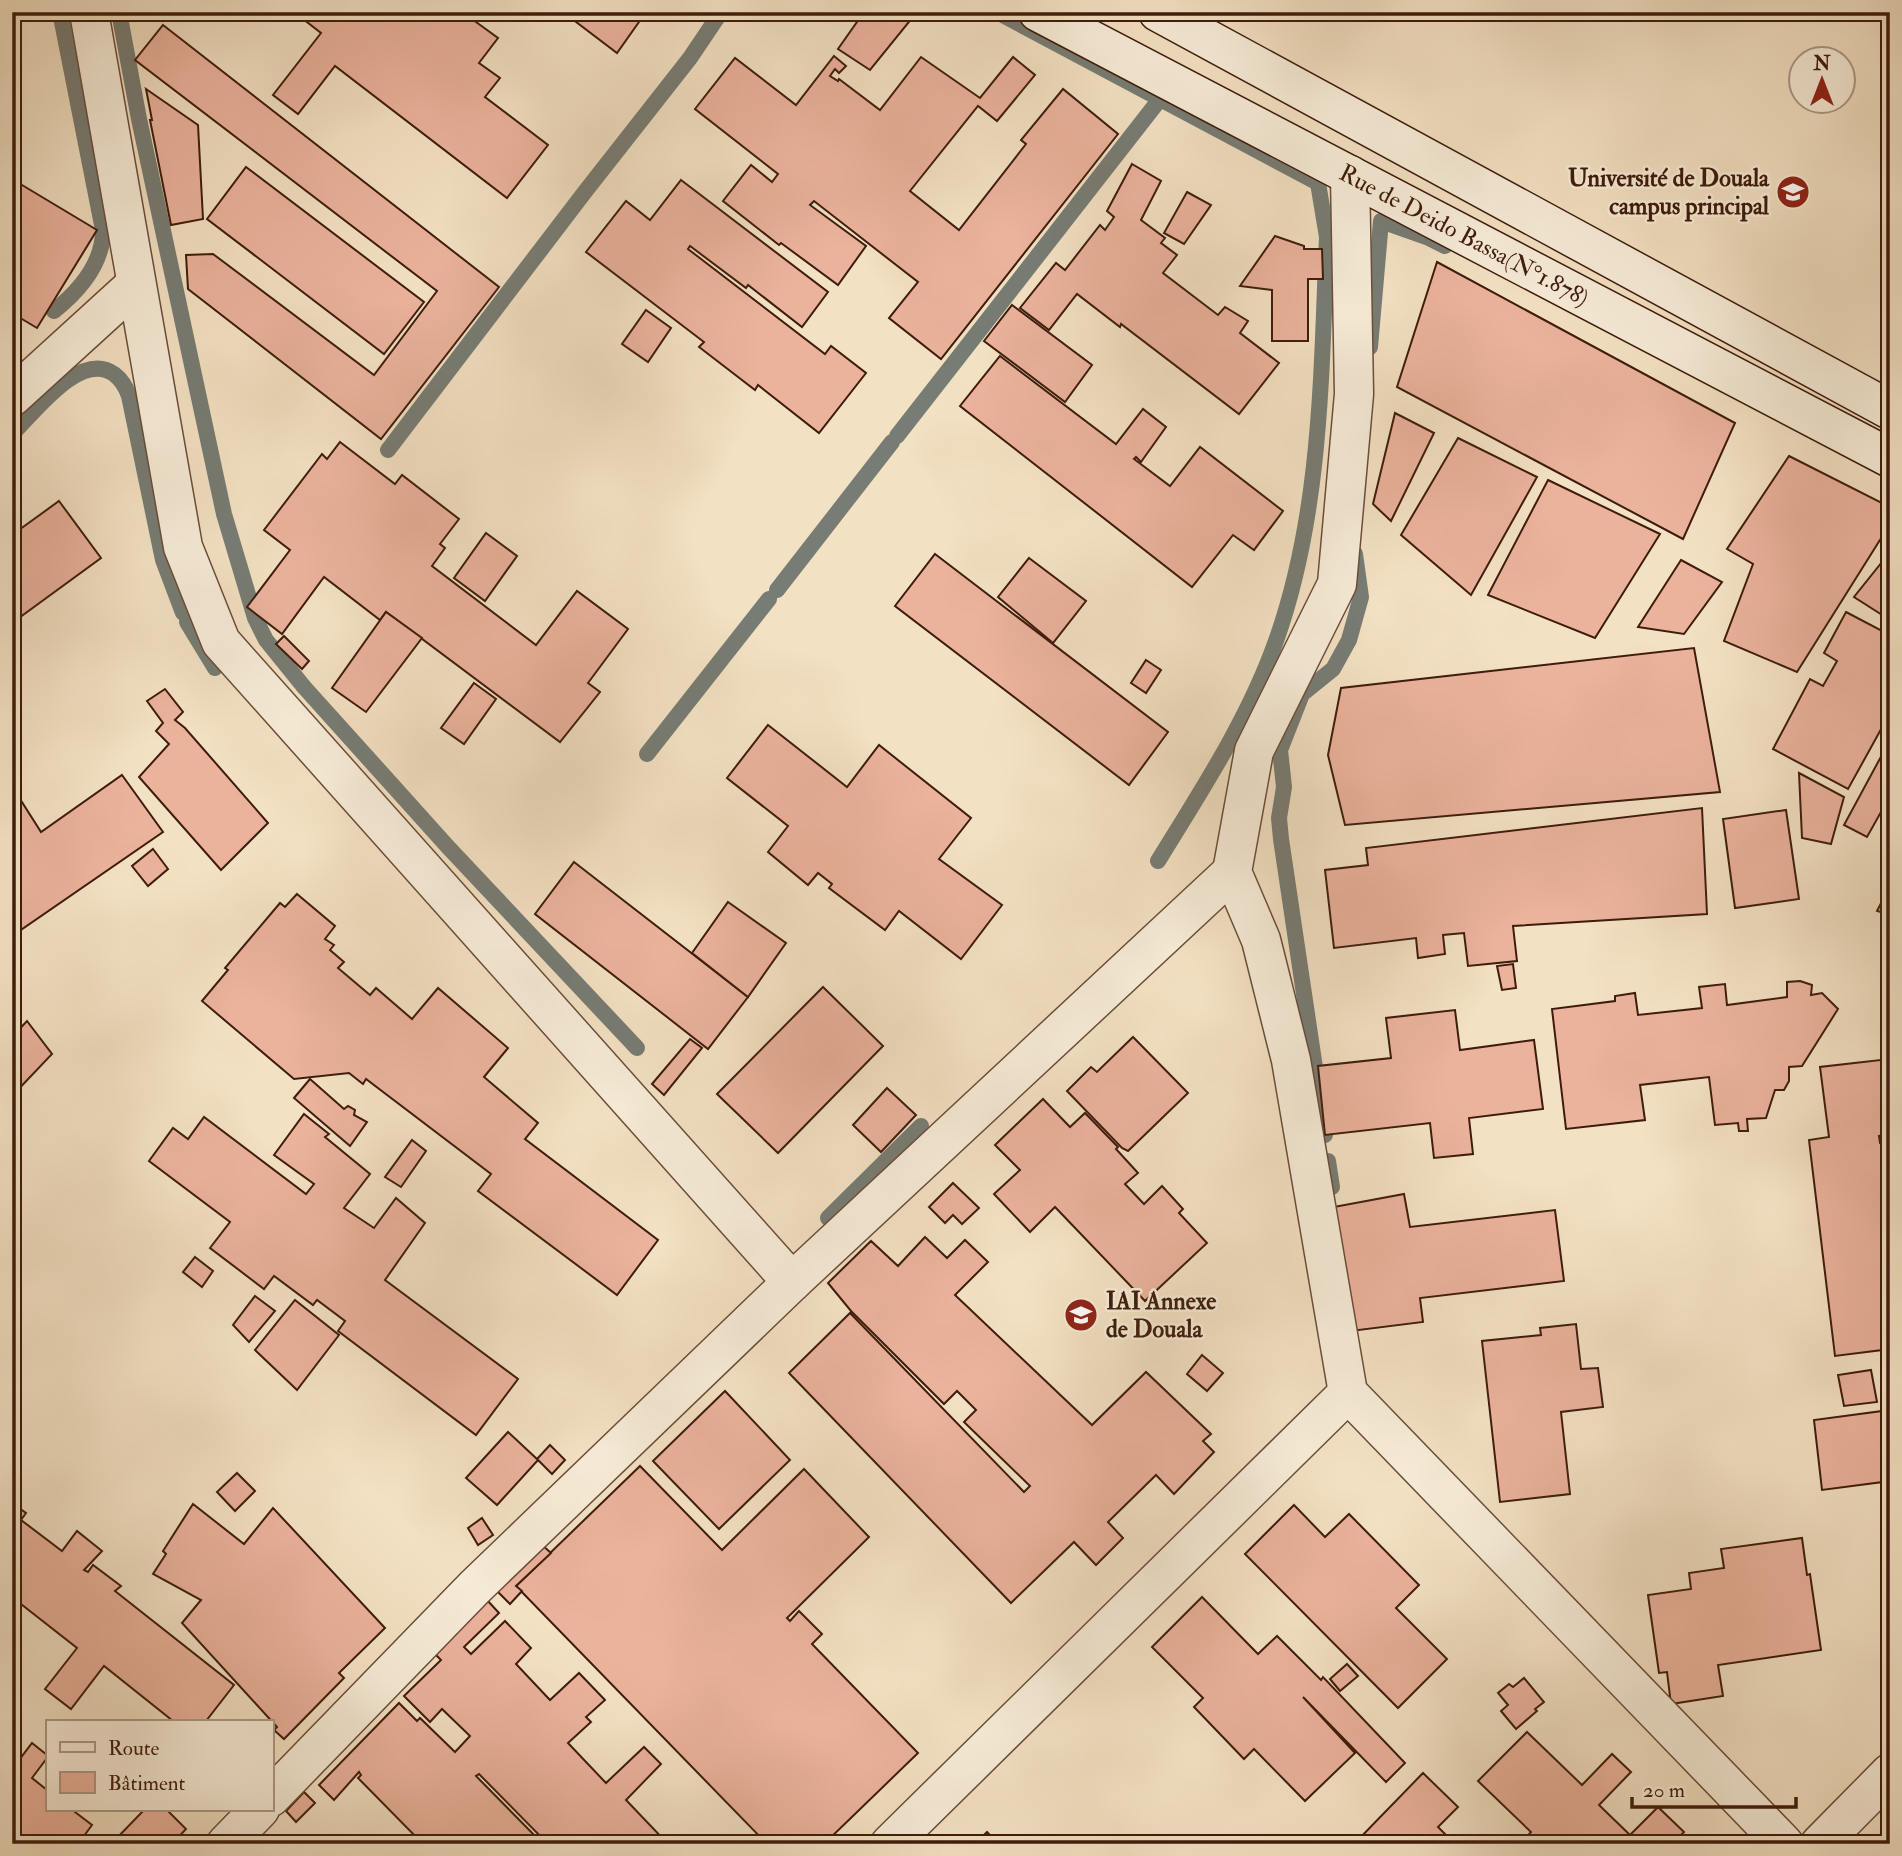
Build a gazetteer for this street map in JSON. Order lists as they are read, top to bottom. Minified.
{"streets":{"street":["Rue de Deido Bassa(N°1.878)"]},"places":{"school or university":["Université de Douala campus principal","IAI Annexe de Douala"]},"legend":["Route","Bâtiment"],"scale_bar":"20 m","north":"top"}
